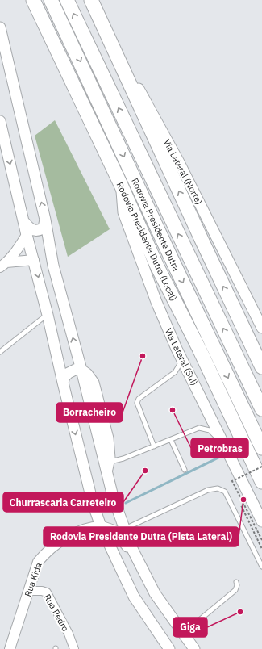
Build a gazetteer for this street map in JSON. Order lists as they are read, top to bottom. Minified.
{"streets":{"highway":["Rodovia Presidente Dutra","Rodovia Presidente Dutra (Local)"],"main road":["Via Lateral (Norte)","Via Lateral (Sul)"],"street":["Rua Kida","Rua Pedro"]},"crossings":[["Rodovia Presidente Dutra (Local)","Via Lateral (Sul)"],["Rua Kida","Rua Pedro"]],"places":["Borracheiro","Petrobras","Churrascaria Carreteiro","Rodovia Presidente Dutra (Pista Lateral)","Giga"]}
